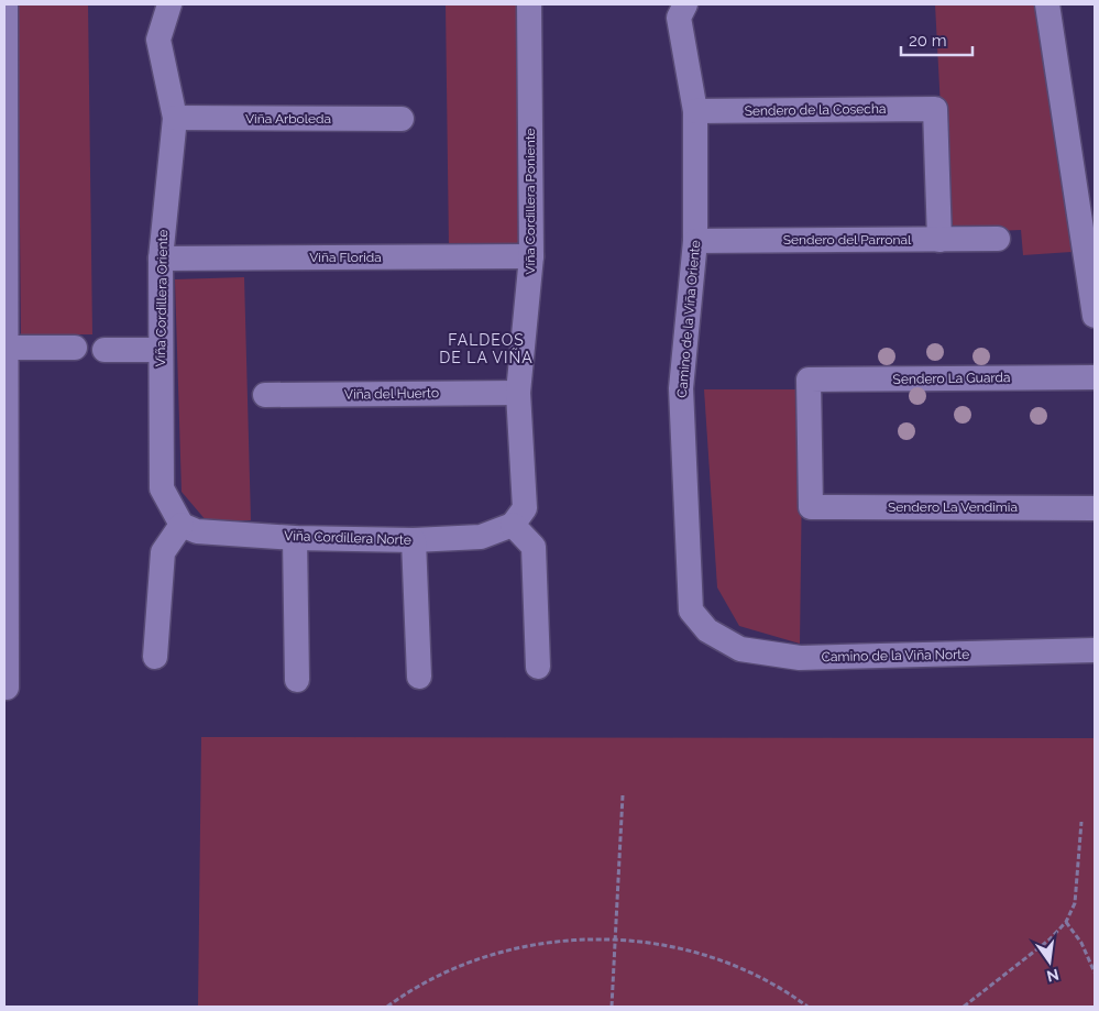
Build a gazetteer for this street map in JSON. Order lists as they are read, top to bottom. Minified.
{"streets":{"street":["Sendero de la Cosecha","Viña Arboleda","Viña Cordillera Poniente","Sendero del Parronal","Viña Florida","Viña Cordillera Oriente","Camino de la Viña Oriente","Sendero La Guarda","Viña del Huerto","Sendero La Vendimia","Viña Cordillera Norte","Camino de la Viña Norte"]},"crossings":[["Sendero de la Cosecha","Sendero del Parronal"],["Sendero de la Cosecha","Camino de la Viña Oriente"],["Viña Arboleda","Viña Cordillera Oriente"],["Viña Cordillera Poniente","Viña Florida"],["Viña Cordillera Poniente","Viña del Huerto"],["Viña Cordillera Poniente","Viña Cordillera Norte"],["Sendero del Parronal","Camino de la Viña Oriente"],["Viña Florida","Viña Cordillera Oriente"],["Viña Cordillera Oriente","Viña Cordillera Norte"],["Camino de la Viña Oriente","Camino de la Viña Norte"],["Sendero La Guarda","Sendero La Vendimia"]],"districts":["FALDEOS DE LA VIÑA"],"scale_bar":"20 m","north":"bottom"}
